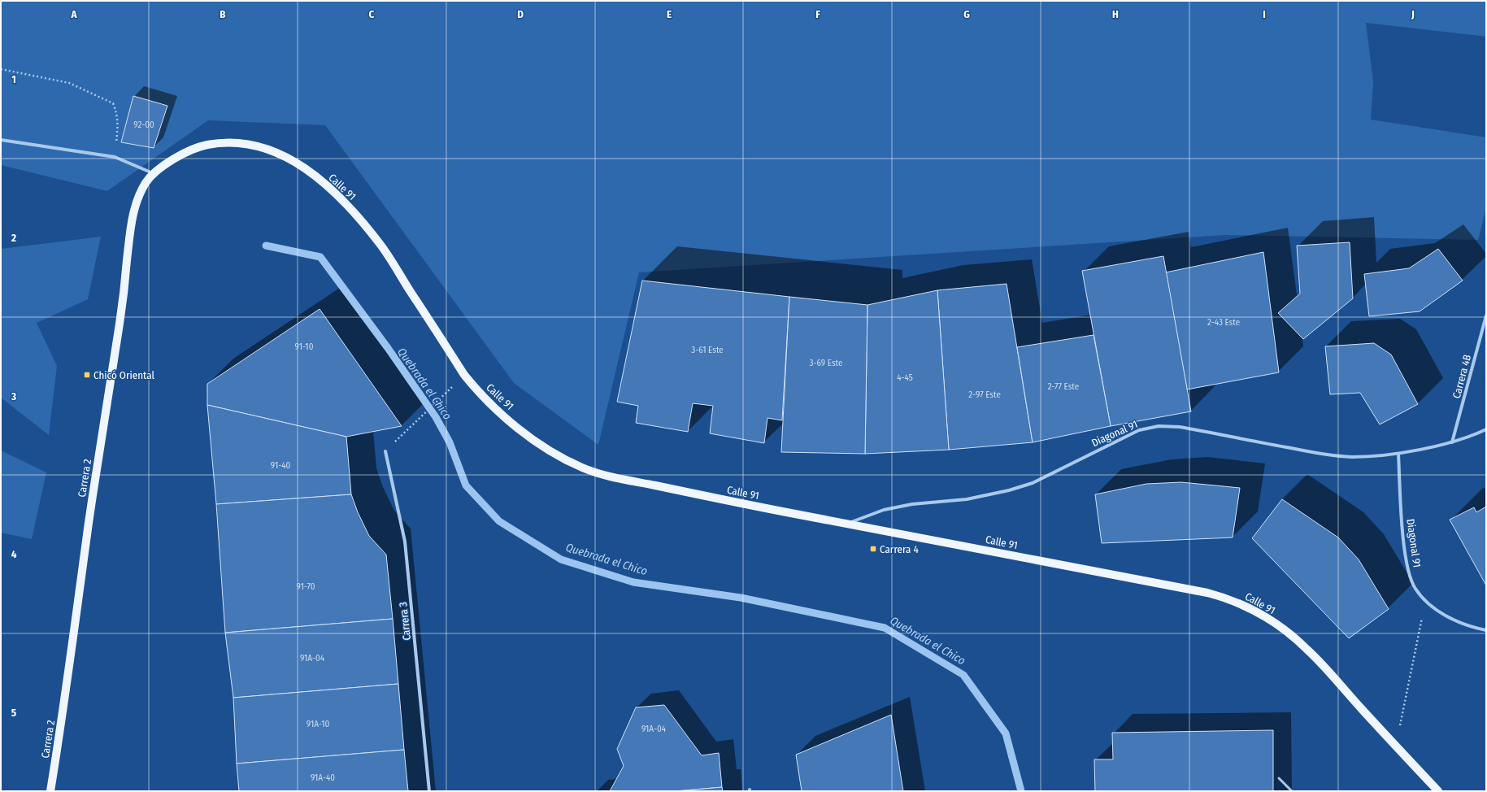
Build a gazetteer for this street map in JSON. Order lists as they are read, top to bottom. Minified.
{"streets":{"main road":["Calle 91","Carrera 2"],"street":["Carrera 4B","Diagonal 91","Carrera 3"]},"crossings":[["Calle 91","Diagonal 91"],["Calle 91","Carrera 2"],["Carrera 4B","Diagonal 91"]],"water":["Quebrada el Chico"],"places":{"transit":["Chicó Oriental","Carrera 4"]},"house_numbers":["92-00","2-43 Este","91-10","3-61 Este","3-69 Este","4-45","2-77 Este","2-97 Este","91-40","91-70","91A-04","91A-10","91A-04","91A-40"],"grid":{"columns":["A","B","C","D","E","F","G","H","I","J"],"rows":["1","2","3","4","5"]}}
